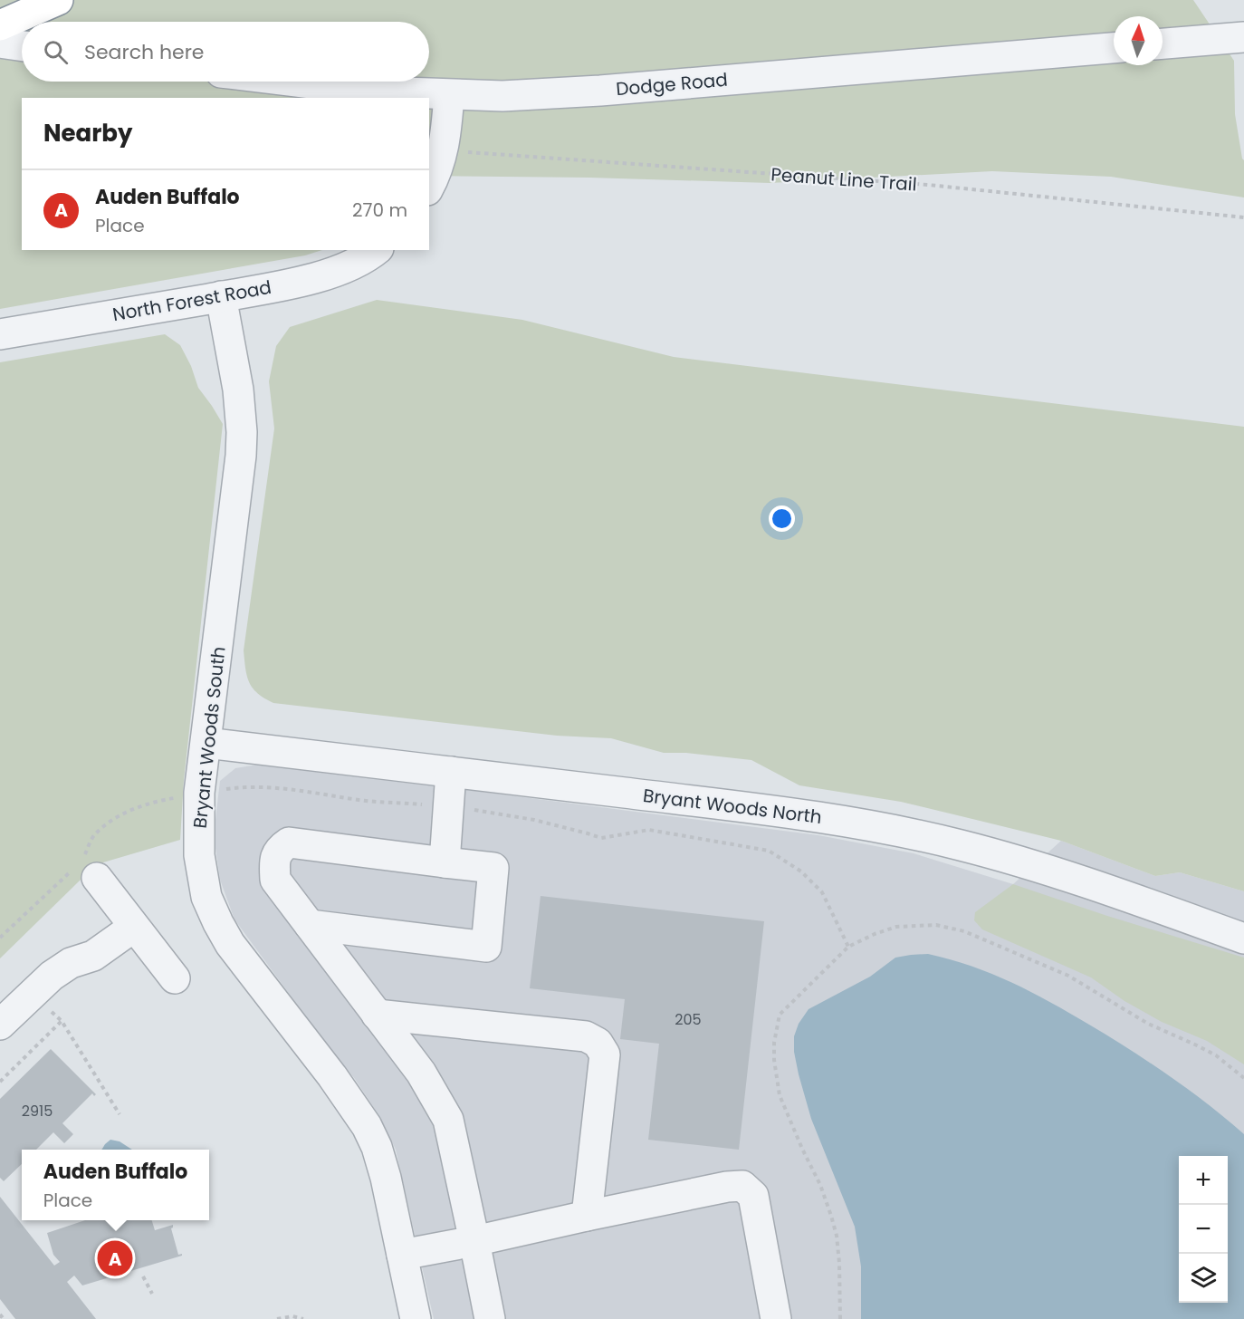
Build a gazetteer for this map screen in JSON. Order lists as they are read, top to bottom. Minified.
{"streets":{"street":["Dodge Road","North Forest Road","Bryant Woods South","Bryant Woods North"],"path":["Peanut Line Trail"]},"crossings":[["North Forest Road","Bryant Woods South"],["Bryant Woods South","Bryant Woods North"]],"house_numbers":["205","2915"],"north":"top","page":{"search":"Search here","heading":"Nearby","list":[{"mark":"A","name":"Auden Buffalo","note":"Place","value":"270 m"}],"popup":["Auden Buffalo","Place"],"map_buttons":["+","−"],"pins":"A"}}
